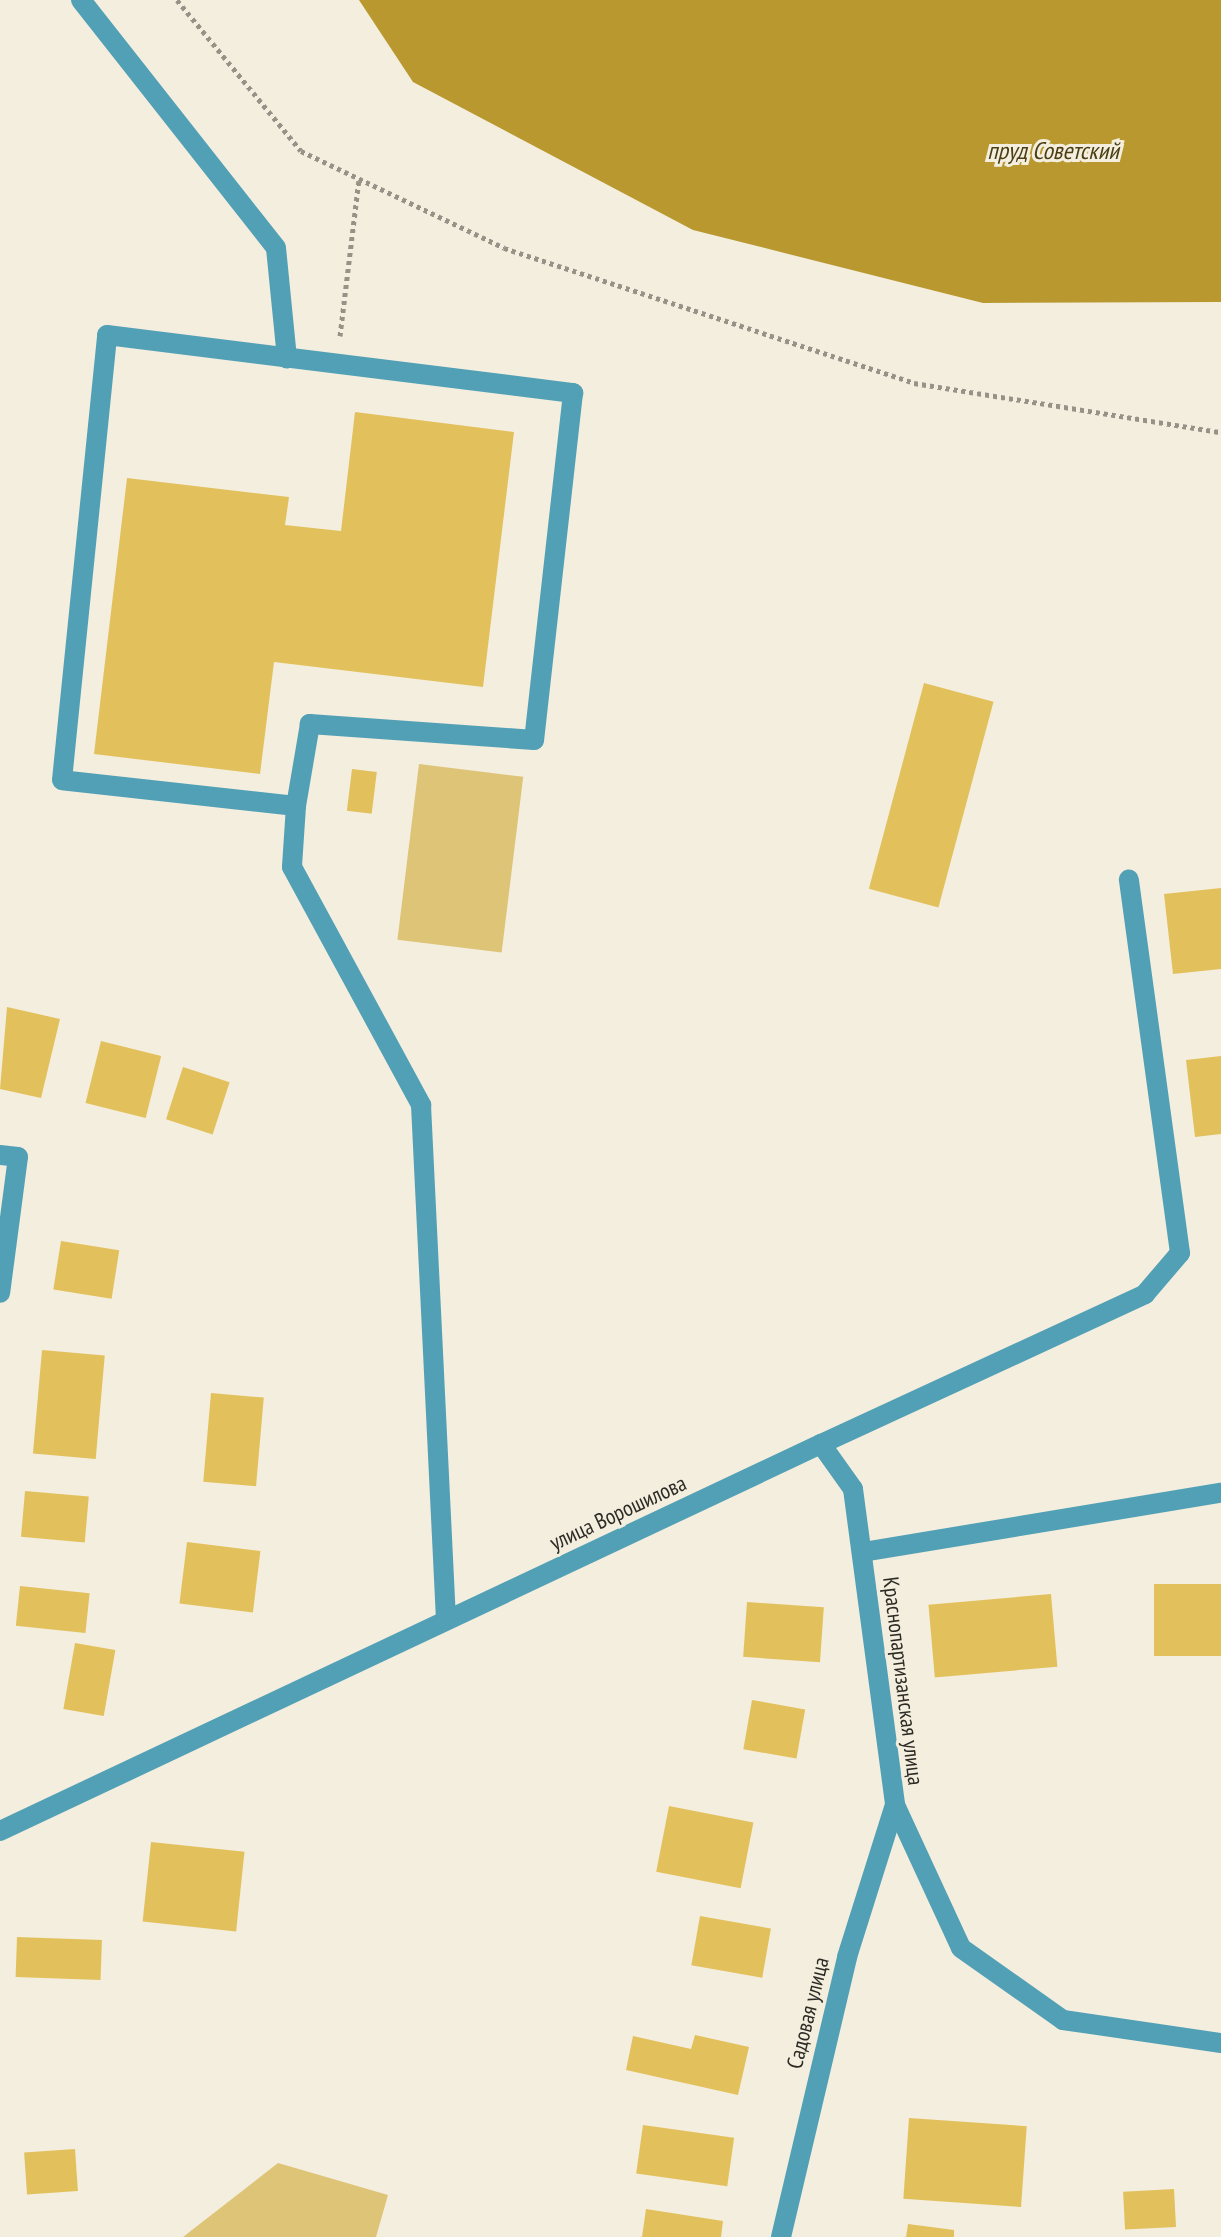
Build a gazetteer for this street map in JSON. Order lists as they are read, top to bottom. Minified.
{"streets":{"street":["улица Ворошилова","Краснопартизанская улица","Садовая улица"]},"crossings":[["Краснопартизанская улица","Садовая улица"]],"water":["пруд Советский"]}
